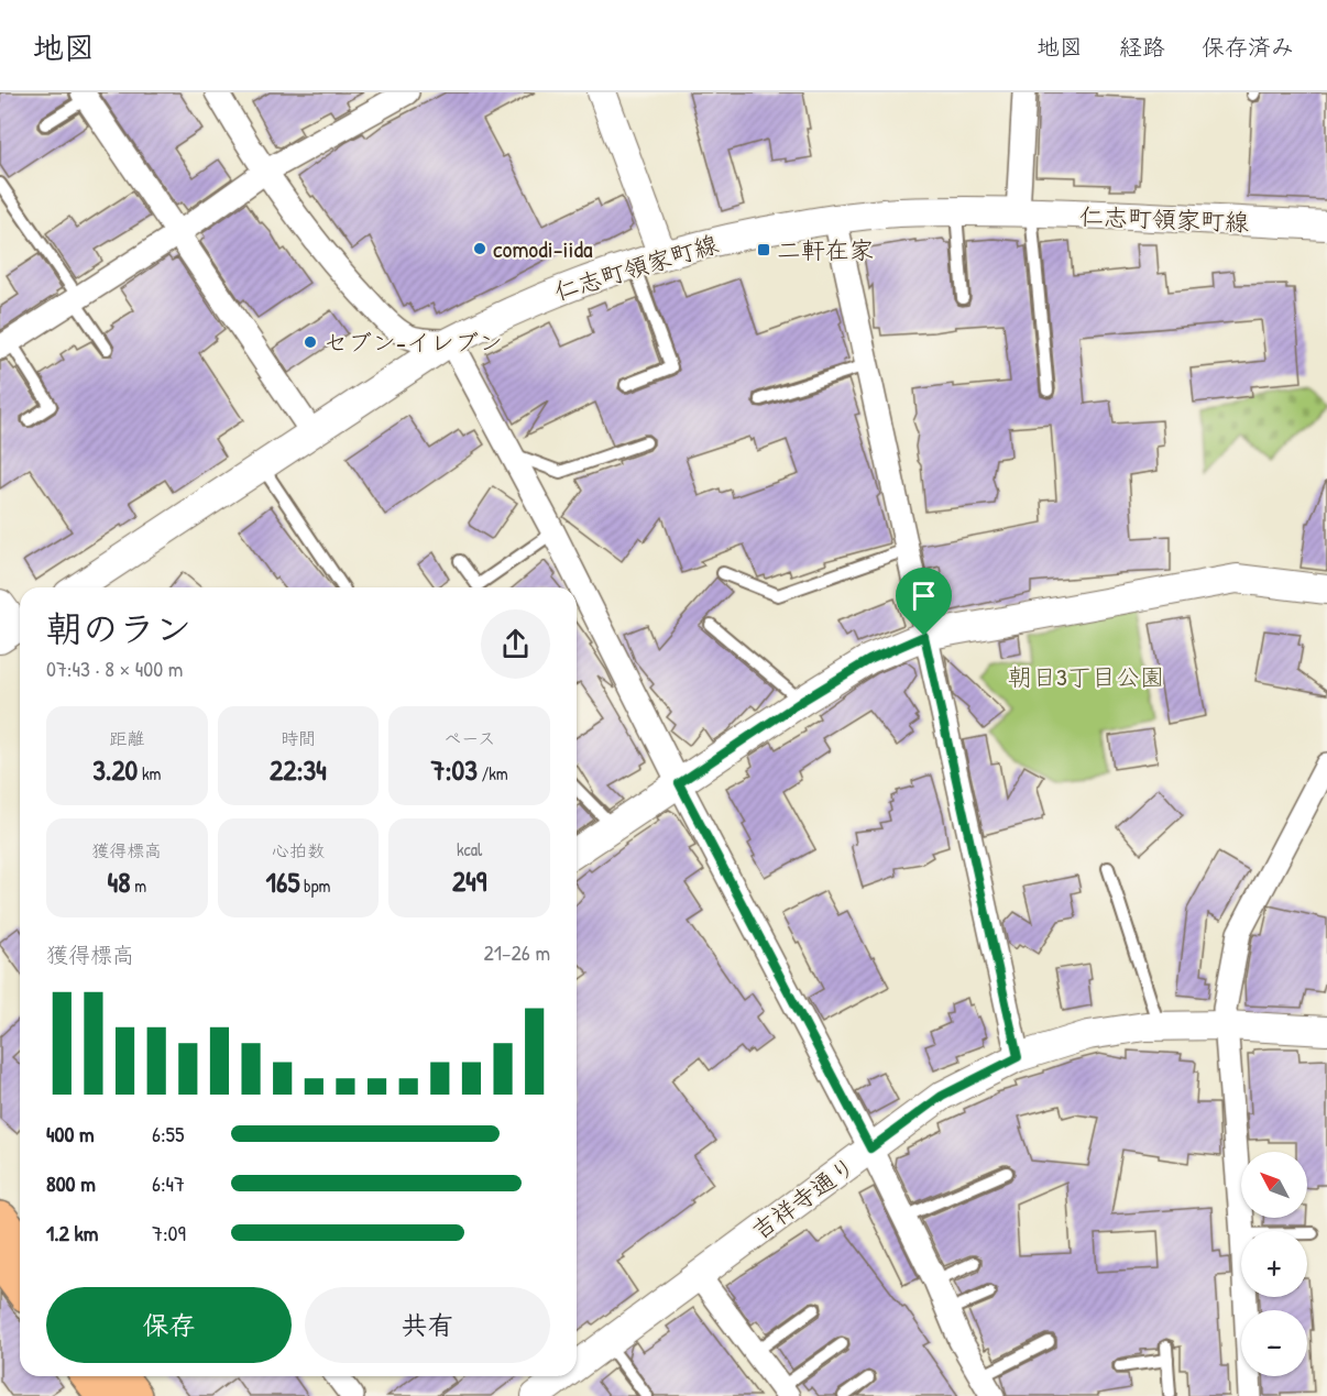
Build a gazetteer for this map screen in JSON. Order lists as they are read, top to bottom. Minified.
{"streets":{"street":["仁志町領家町線","吉祥寺通り"]},"parks":["朝日3丁目公園"],"places":{"other":["comodi-iida","セブン-イレブン"],"transit":["二軒在家"]},"north":"top left","page":{"header":"地図","nav":["地図","経路","保存済み"],"heading":["朝のラン","07:43 · 8 × 400 m"],"stats":[["距離","3.20 km"],["時間","22:34"],["ペース","7:03 /km"],["獲得標高","48 m"],["心拍数","165 bpm"],["kcal","249"]],"chart":["獲得標高","21–26 m"],"list":[{"name":"400 m","note":"6:55"},{"name":"800 m","note":"6:47"},{"name":"1.2 km","note":"7:09"}],"map_buttons":["+","−"],"buttons":["保存","共有"]}}
